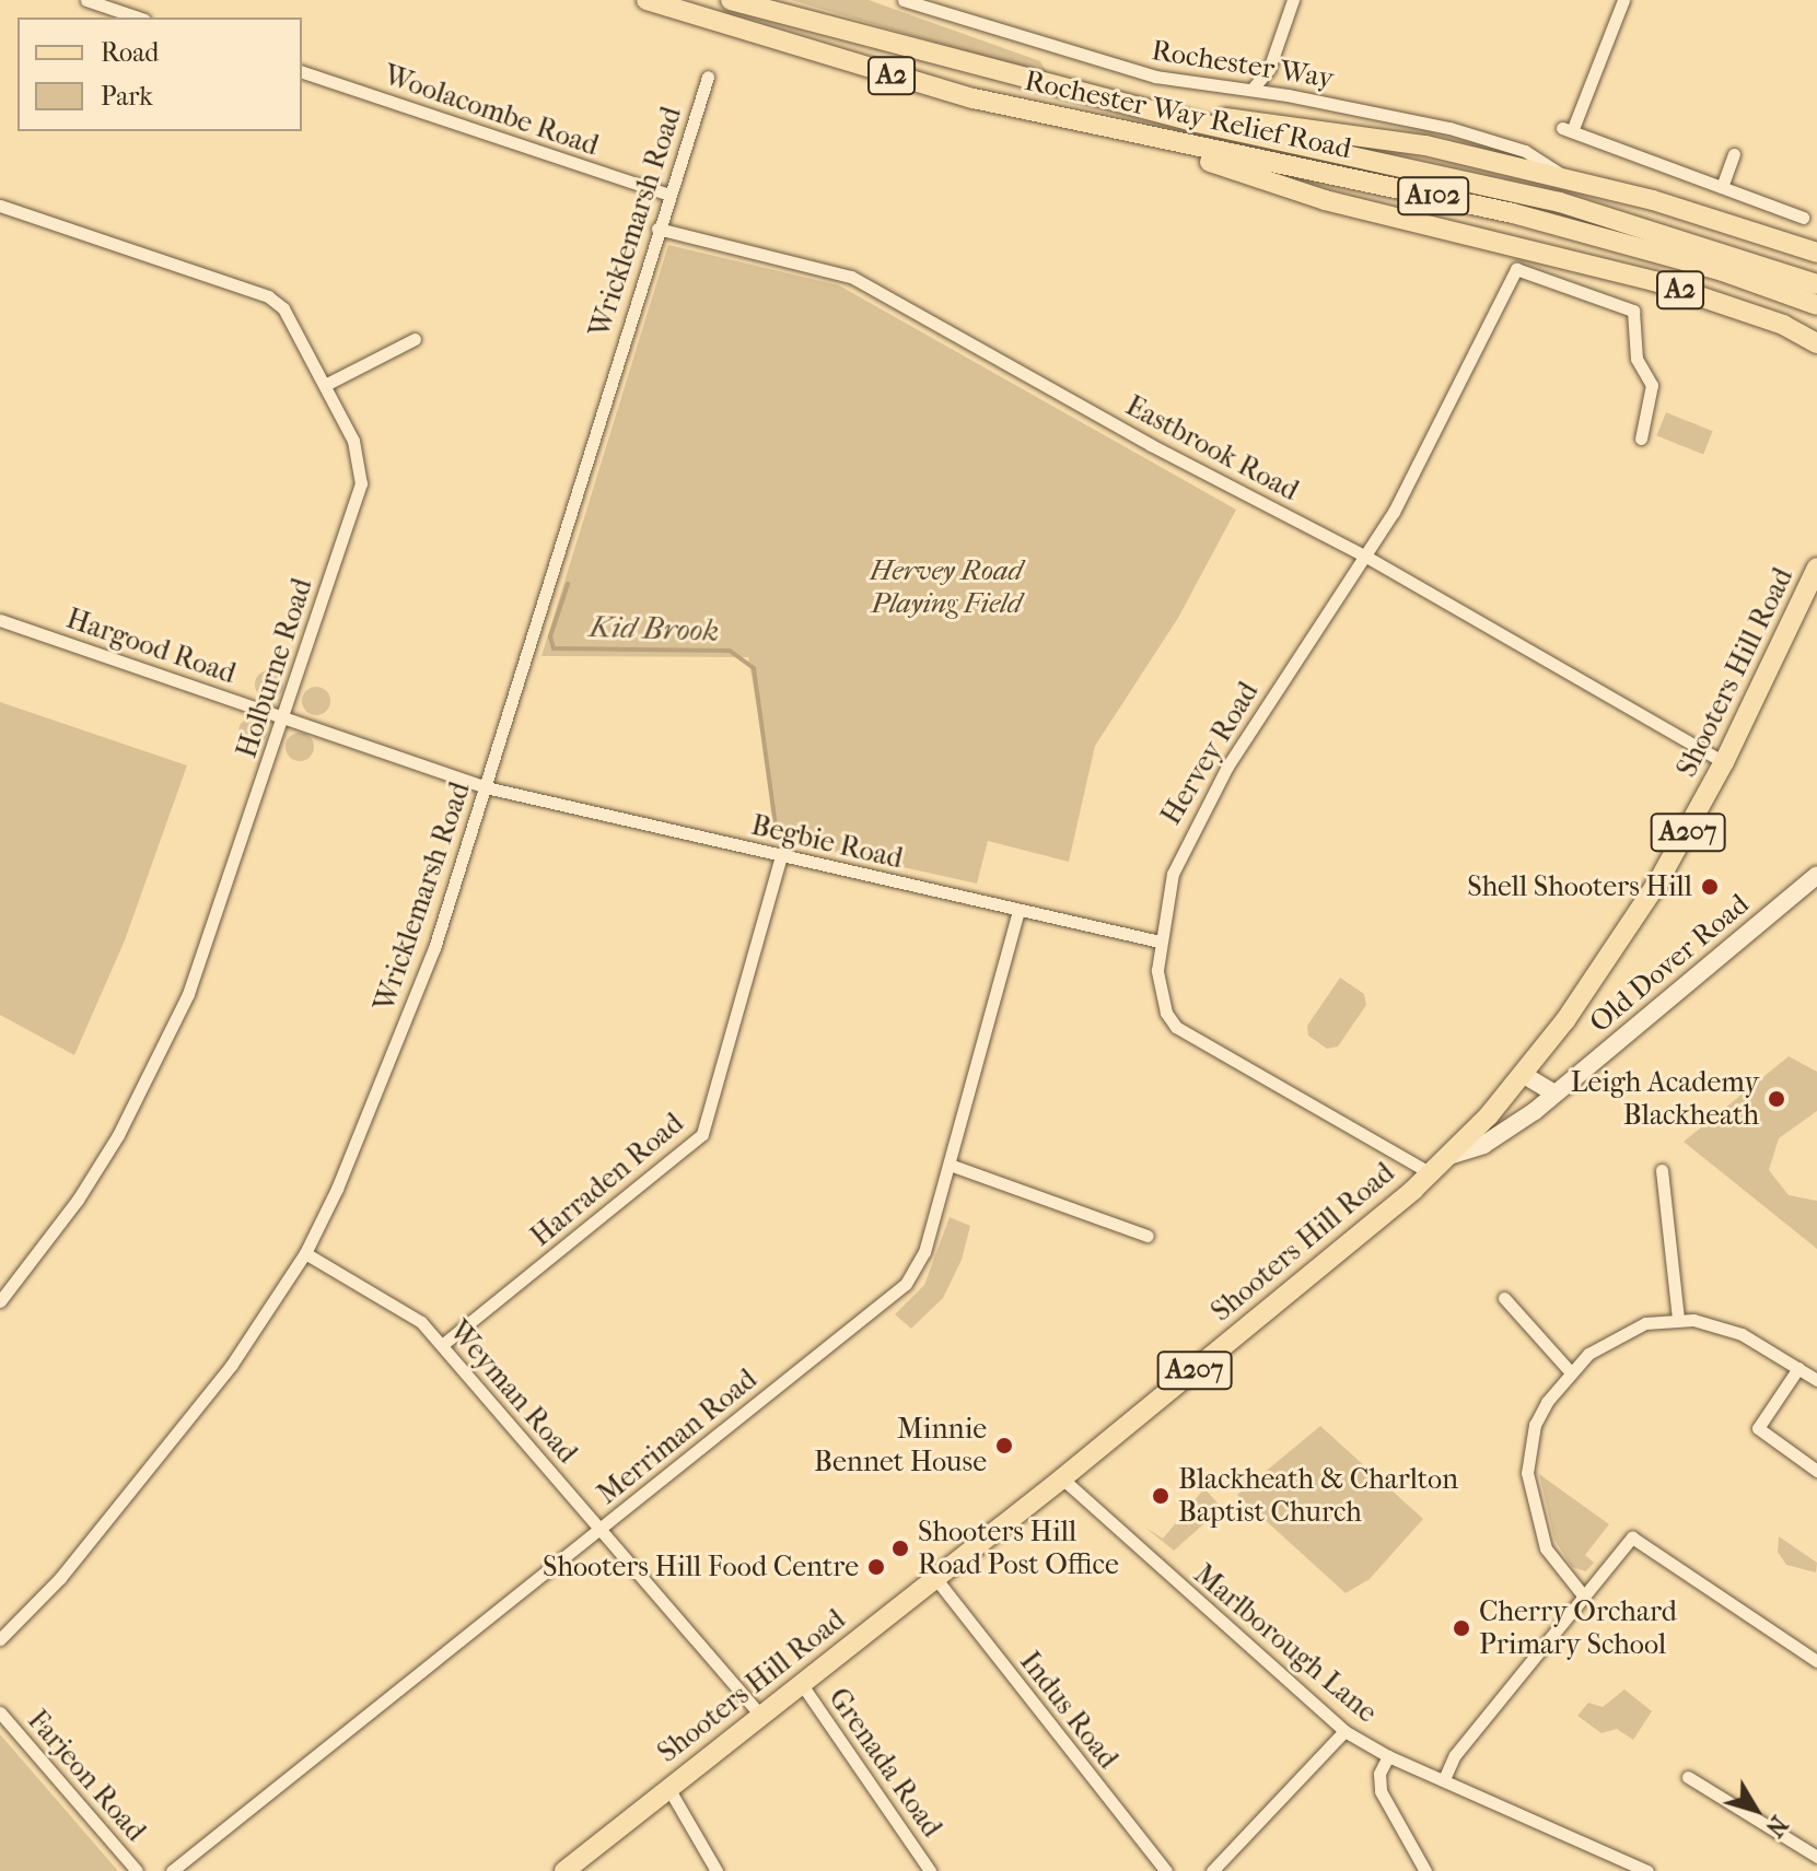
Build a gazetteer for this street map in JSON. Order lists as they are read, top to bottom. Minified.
{"streets":{"main road":["A2","Rochester Way Relief Road","A102","Shooters Hill Road","A207","Old Dover Road"],"street":["Rochester Way","Woolacombe Road","Wricklemarsh Road","Eastbrook Road","Hargood Road","Holburne Road","Hervey Road","Begbie Road","Harraden Road","Weyman Road","Merriman Road","Marlborough Lane","Indus Road","Grenada Road","Farjeon Road"]},"crossings":[["Rochester Way","A2"],["A2","Rochester Way Relief Road"],["Woolacombe Road","Wricklemarsh Road"],["Wricklemarsh Road","Eastbrook Road"],["Wricklemarsh Road","Hargood Road"],["Wricklemarsh Road","Begbie Road"],["Wricklemarsh Road","Weyman Road"],["Eastbrook Road","Shooters Hill Road"],["Eastbrook Road","Hervey Road"],["Hargood Road","Holburne Road"],["Hargood Road","Begbie Road"],["Shooters Hill Road","Hervey Road"],["Shooters Hill Road","Old Dover Road"],["Shooters Hill Road","Weyman Road"],["Shooters Hill Road","Marlborough Lane"],["Shooters Hill Road","Indus Road"],["Shooters Hill Road","Grenada Road"],["Hervey Road","Begbie Road"],["Begbie Road","Harraden Road"],["Begbie Road","Merriman Road"],["Harraden Road","Weyman Road"],["Weyman Road","Merriman Road"]],"water":["Kid Brook"],"parks":["Hervey Road Playing Field"],"places":["Shell Shooters Hill","Leigh Academy Blackheath","Minnie Bennet House","Blackheath & Charlton Baptist Church","Shooters Hill Road Post Office","Shooters Hill Food Centre","Cherry Orchard Primary School"],"legend":["Road","Park"],"north":"bottom right"}
